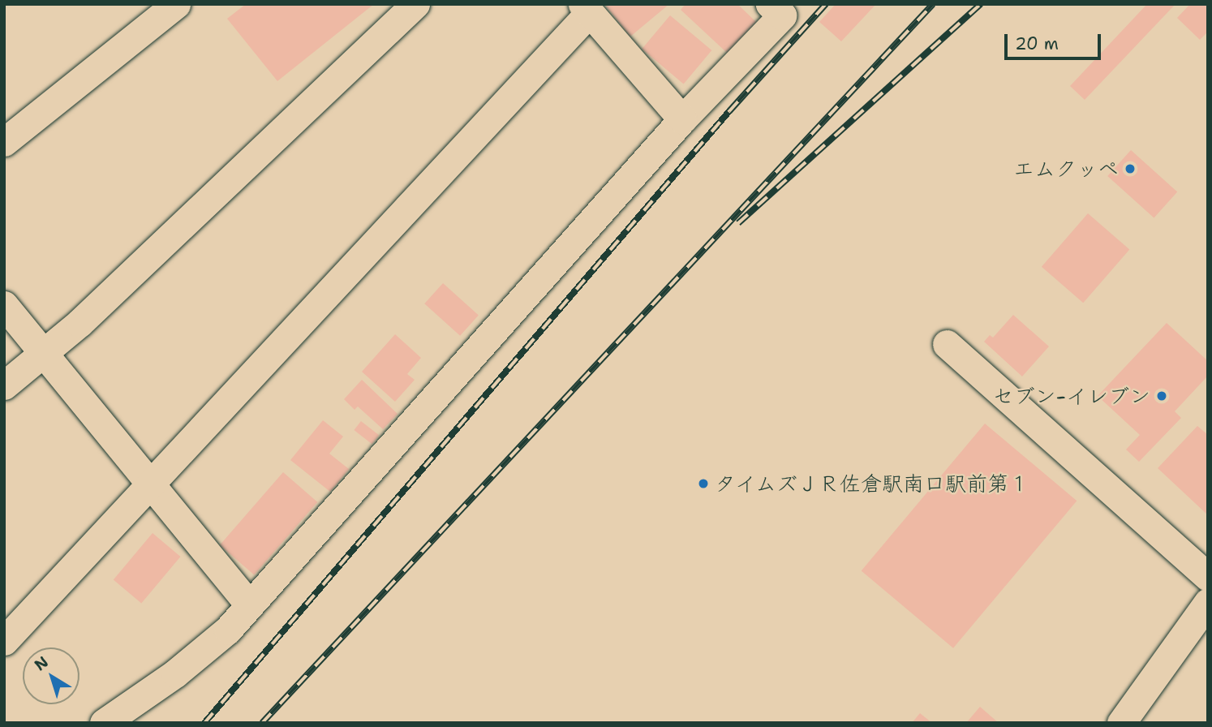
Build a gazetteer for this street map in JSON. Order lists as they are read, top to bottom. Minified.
{"places":["エムクッペ","セブン-イレブン","タイムズＪＲ佐倉駅南口駅前第１"],"scale_bar":"20 m","north":"top left"}
